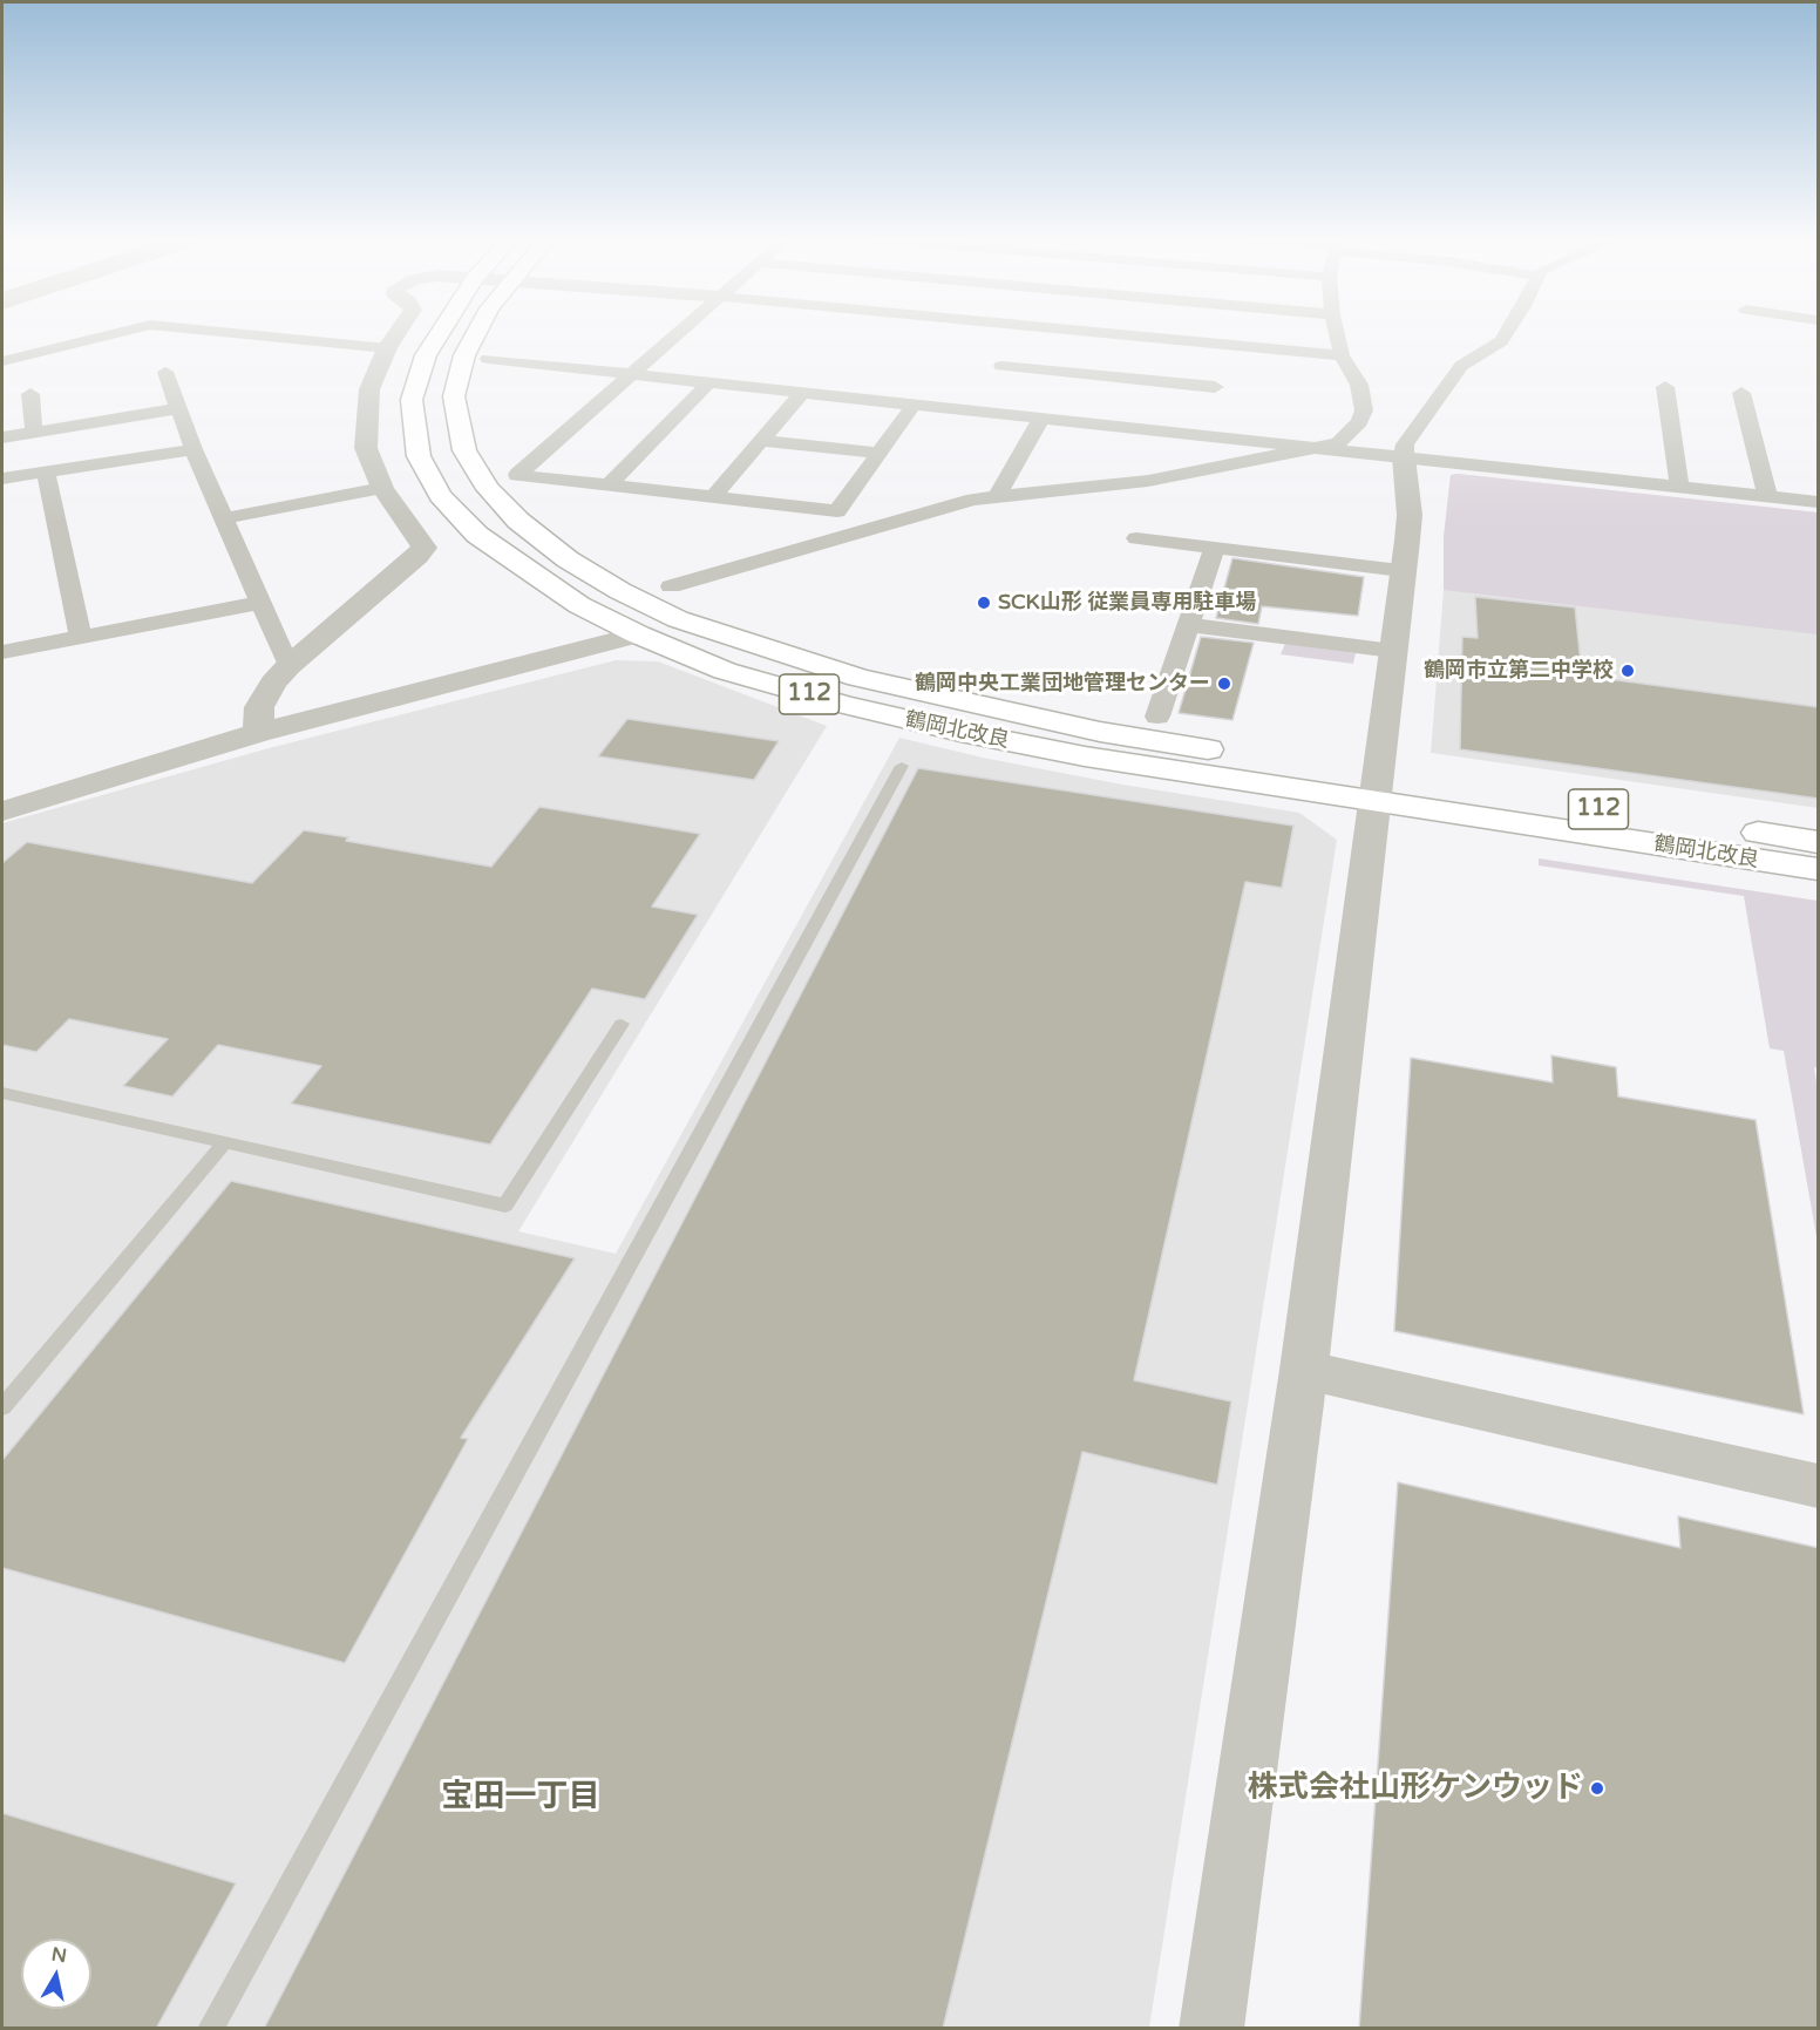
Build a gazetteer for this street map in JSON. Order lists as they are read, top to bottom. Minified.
{"streets":{"highway":["112","鶴岡北改良"]},"districts":["宝田一丁目"],"places":["SCK山形 従業員専用駐車場","鶴岡市立第二中学校","鶴岡中央工業団地管理センター","株式会社山形ケンウッド"],"north":"top"}
